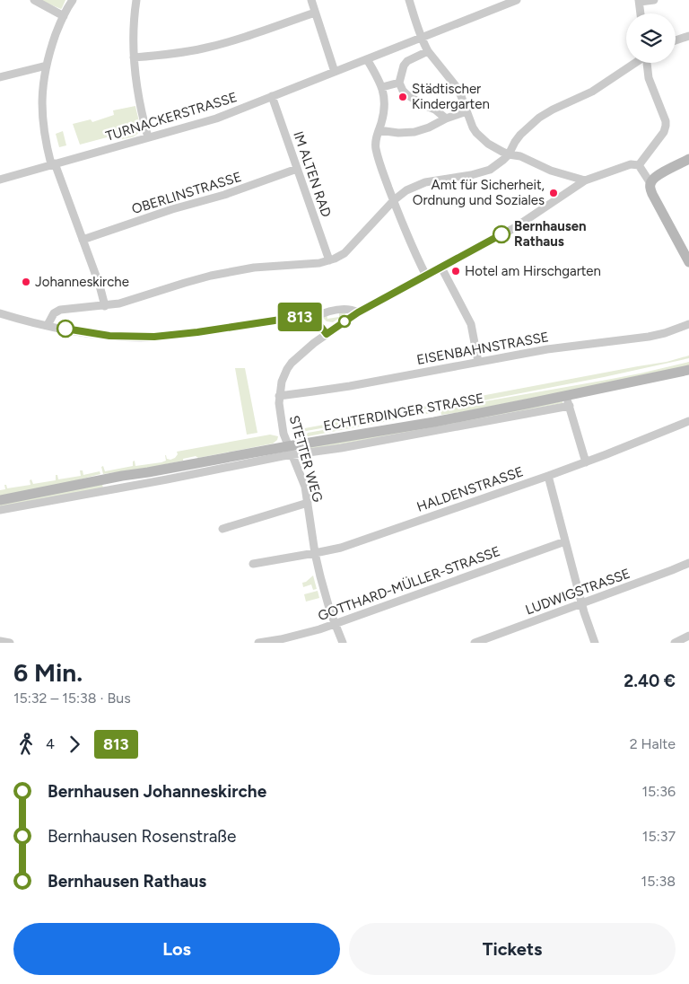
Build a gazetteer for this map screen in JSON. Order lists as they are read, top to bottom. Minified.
{"streets":{"main road":["ECHTERDINGER STRASSE"],"street":["TURNACKERSTRASSE","IM ALTEN RAD","OBERLINSTRASSE","EISENBAHNSTRASSE","STETTER WEG","HALDENSTRASSE","GOTTHARD-MÜLLER-STRASSE","LUDWIGSTRASSE"]},"crossings":[["TURNACKERSTRASSE","IM ALTEN RAD"],["IM ALTEN RAD","OBERLINSTRASSE"],["EISENBAHNSTRASSE","STETTER WEG"],["ECHTERDINGER STRASSE","STETTER WEG"],["STETTER WEG","HALDENSTRASSE"],["STETTER WEG","GOTTHARD-MÜLLER-STRASSE"]],"places":["Städtischer Kindergarten","Amt für Sicherheit, Ordnung und Soziales","Bernhausen Rathaus","Hotel am Hirschgarten","Johanneskirche"],"lines":["bus line 813"],"page":{"on_map":"813","heading":["6 Min.","15:32 – 15:38 · Bus","2.40 €"],"legs":["4","813","2 Halte"],"list":[{"name":"Bernhausen Johanneskirche","value":"15:36"},{"name":"Bernhausen Rosenstraße","value":"15:37"},{"name":"Bernhausen Rathaus","value":"15:38"}],"buttons":["Los","Tickets"]}}
